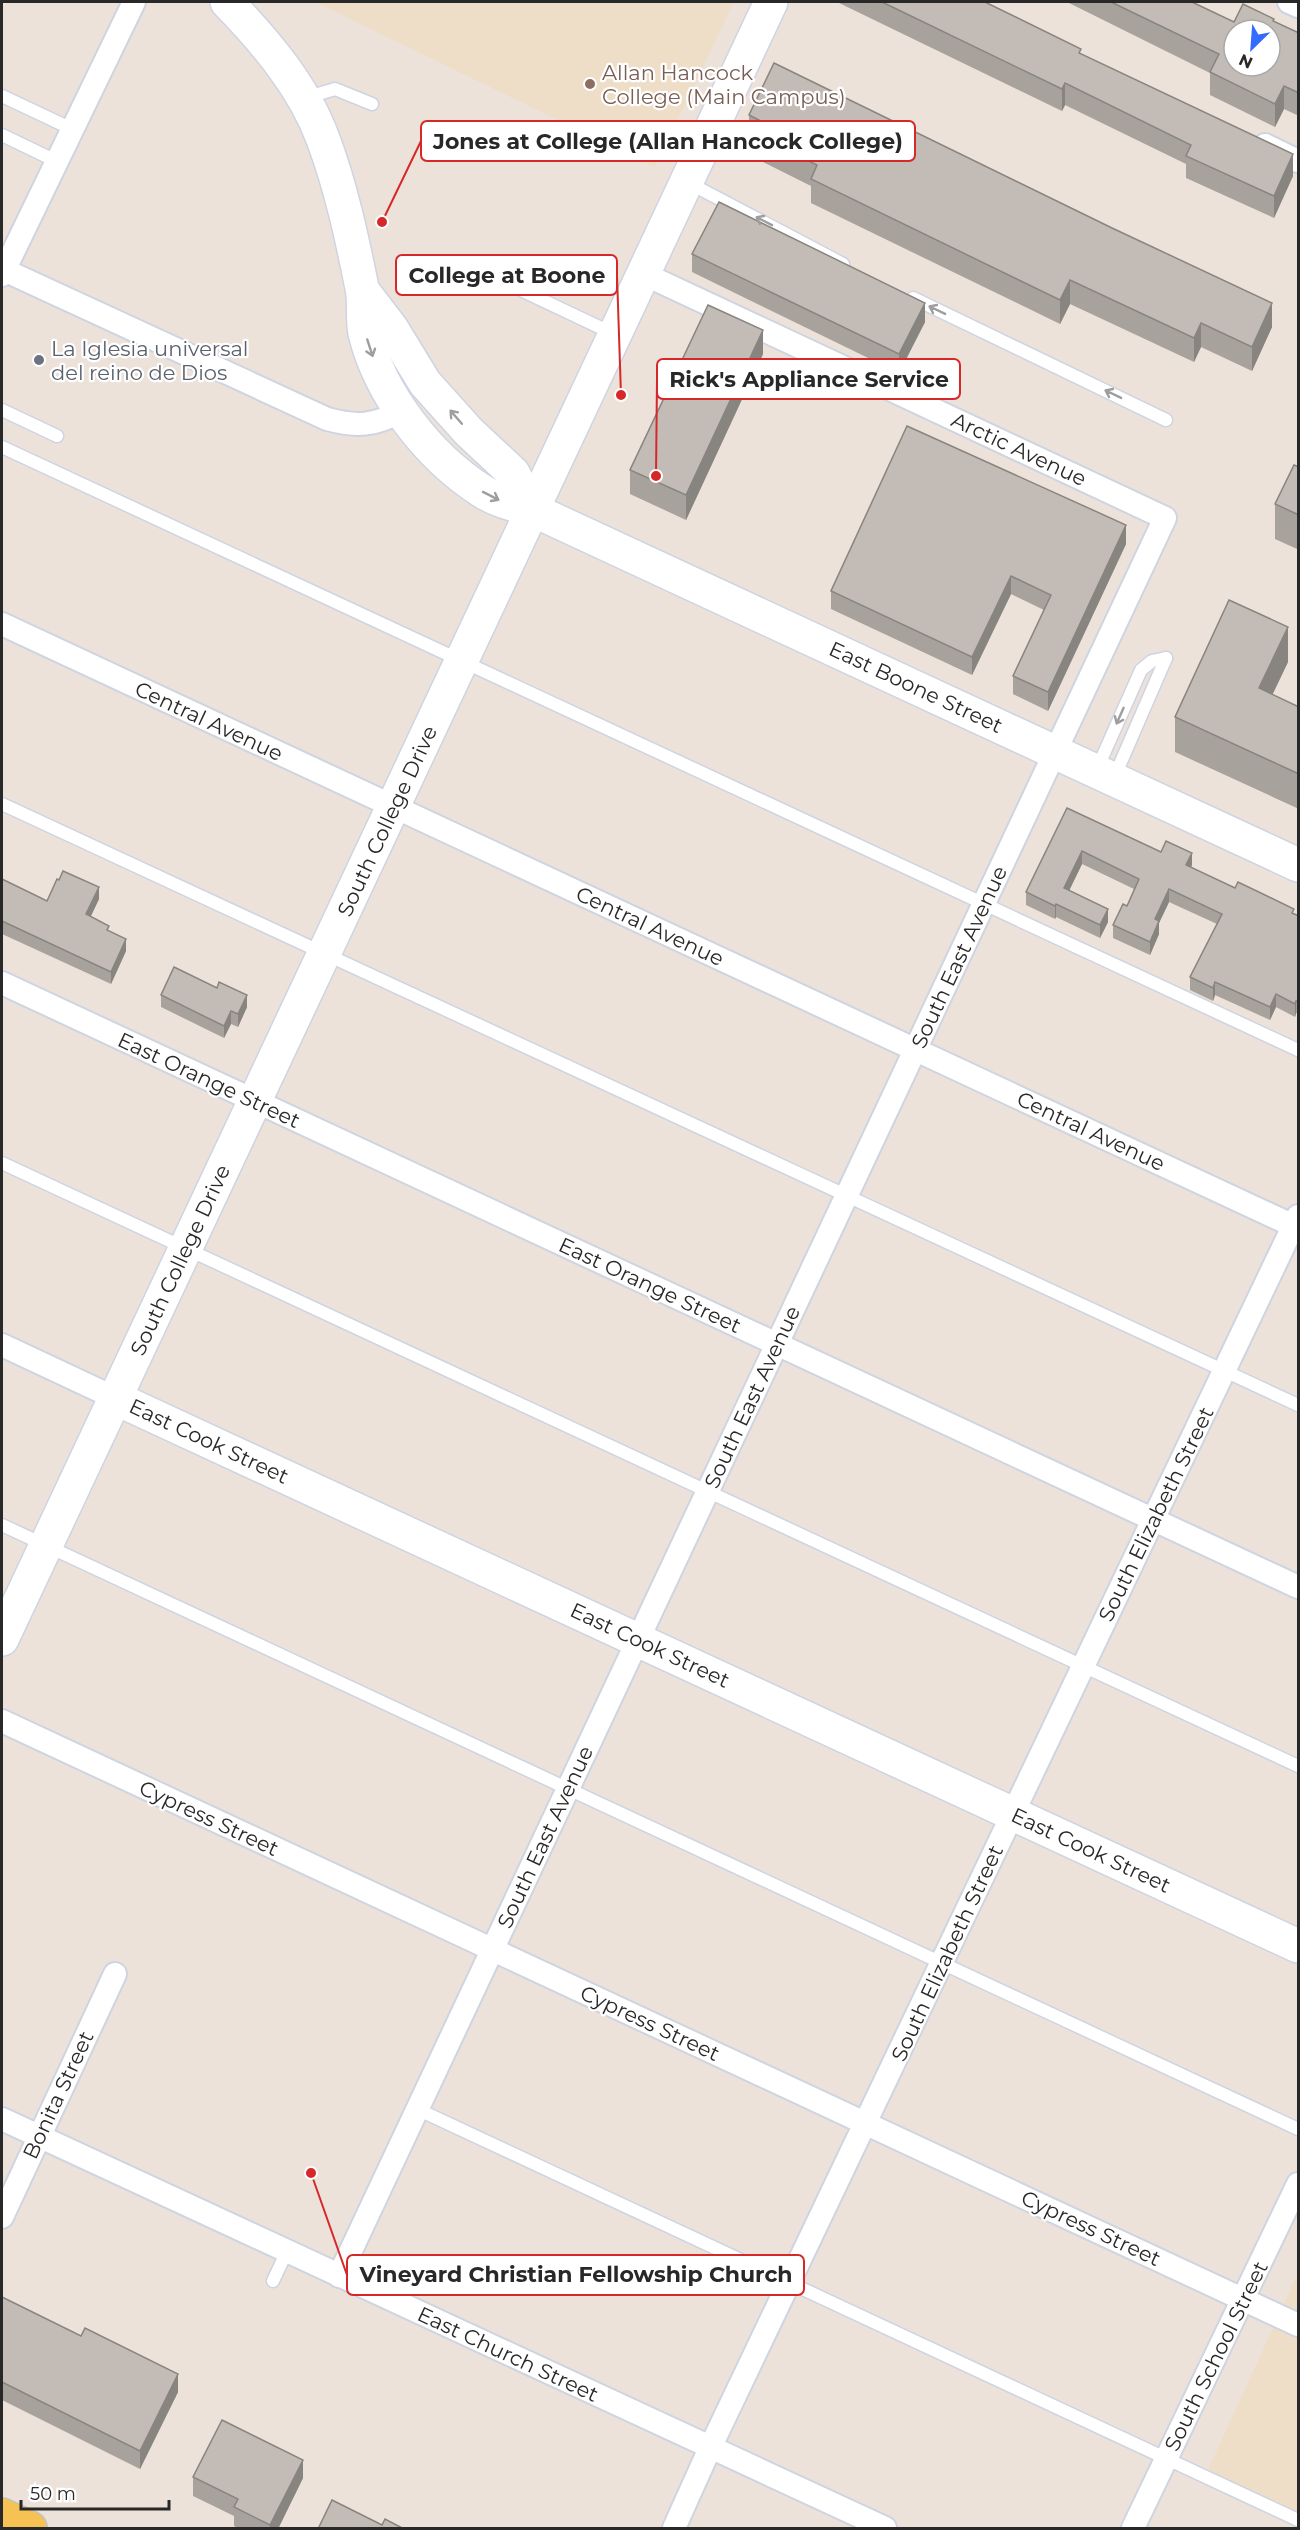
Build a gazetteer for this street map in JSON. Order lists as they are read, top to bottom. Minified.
{"streets":{"street":["Arctic Avenue","East Boone Street","Central Avenue","South College Drive","South East Avenue","East Orange Street","East Cook Street","South Elizabeth Street","Cypress Street","Bonita Street","East Church Street","South School Street"]},"crossings":[["Arctic Avenue","South College Drive"],["Arctic Avenue","South East Avenue"],["East Boone Street","South College Drive"],["East Boone Street","South East Avenue"],["Central Avenue","South College Drive"],["Central Avenue","South East Avenue"],["Central Avenue","South Elizabeth Street"],["South College Drive","East Orange Street"],["South College Drive","East Cook Street"],["South East Avenue","East Orange Street"],["South East Avenue","East Cook Street"],["South East Avenue","Cypress Street"],["South East Avenue","East Church Street"],["East Orange Street","South Elizabeth Street"],["East Cook Street","South Elizabeth Street"],["South Elizabeth Street","Cypress Street"],["South Elizabeth Street","East Church Street"],["Cypress Street","South School Street"],["Bonita Street","East Church Street"]],"places":["Allan Hancock College (Main Campus)","Jones at College (Allan Hancock College)","La Iglesia universal del reino de Dios","College at Boone","Rick's Appliance Service","Vineyard Christian Fellowship Church"],"scale_bar":"50 m","north":"bottom left"}
